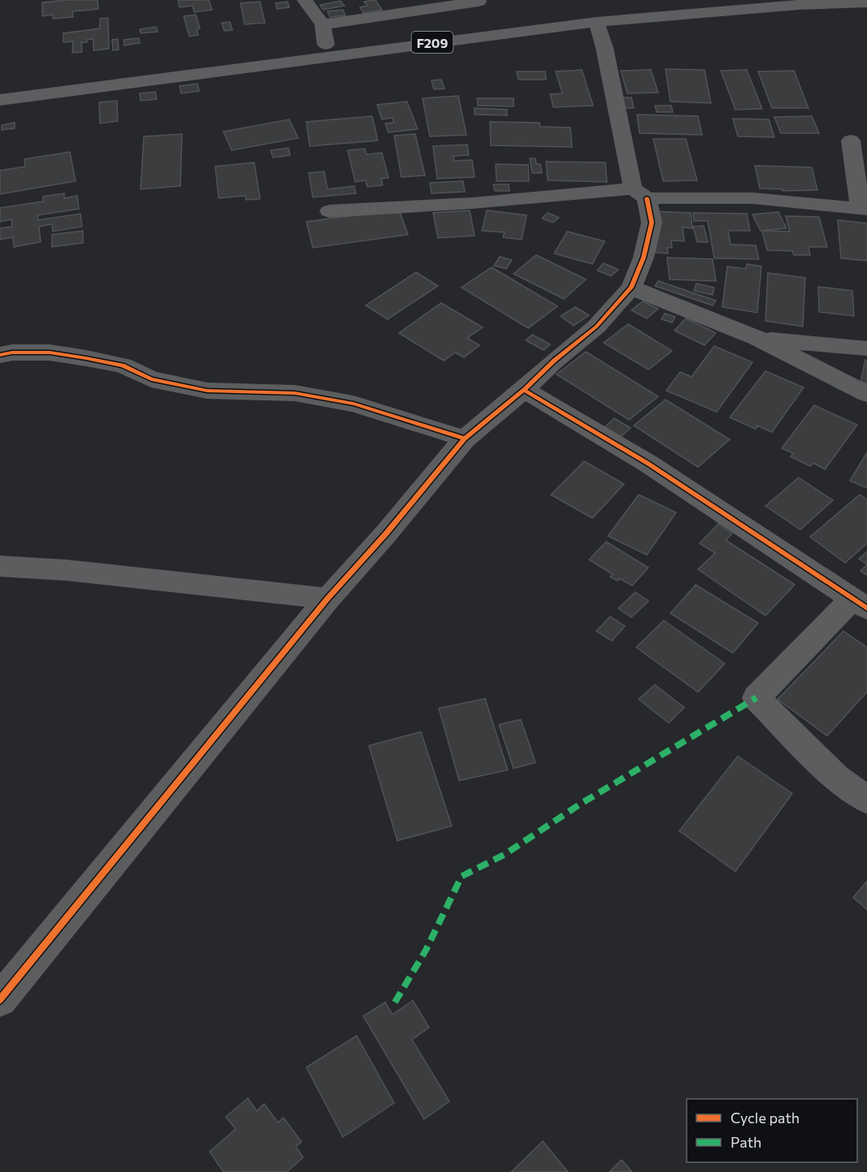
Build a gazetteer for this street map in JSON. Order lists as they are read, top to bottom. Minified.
{"streets":{"main road":["F209"]},"legend":["Cycle path","Path"]}
